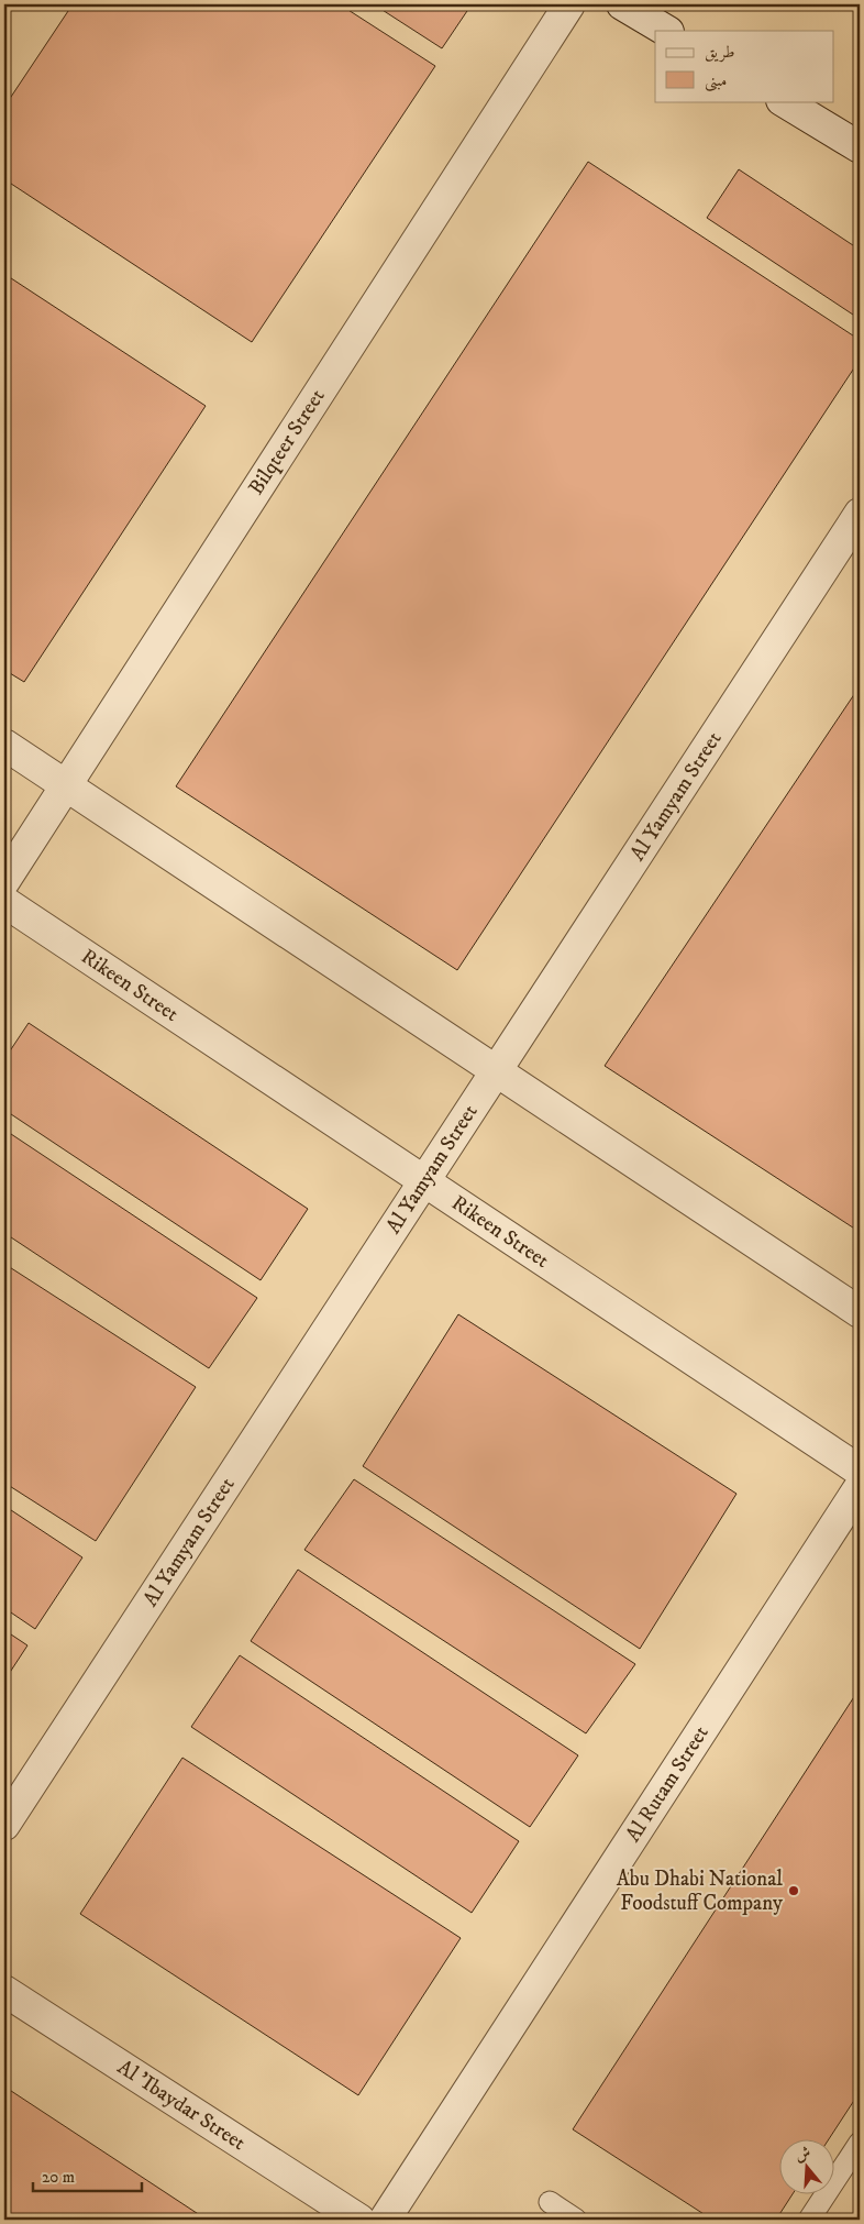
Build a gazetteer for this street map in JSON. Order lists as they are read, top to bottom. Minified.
{"streets":{"street":["Bilqteer Street","Al Yamyam Street","Rikeen Street","Al Rutam Street","Al 'Ibaydar Street"]},"crossings":[["Al Yamyam Street","Rikeen Street"]],"places":["Abu Dhabi National Foodstuff Company"],"legend":["طريق","مبنى"],"scale_bar":"20 m","north":"top"}
